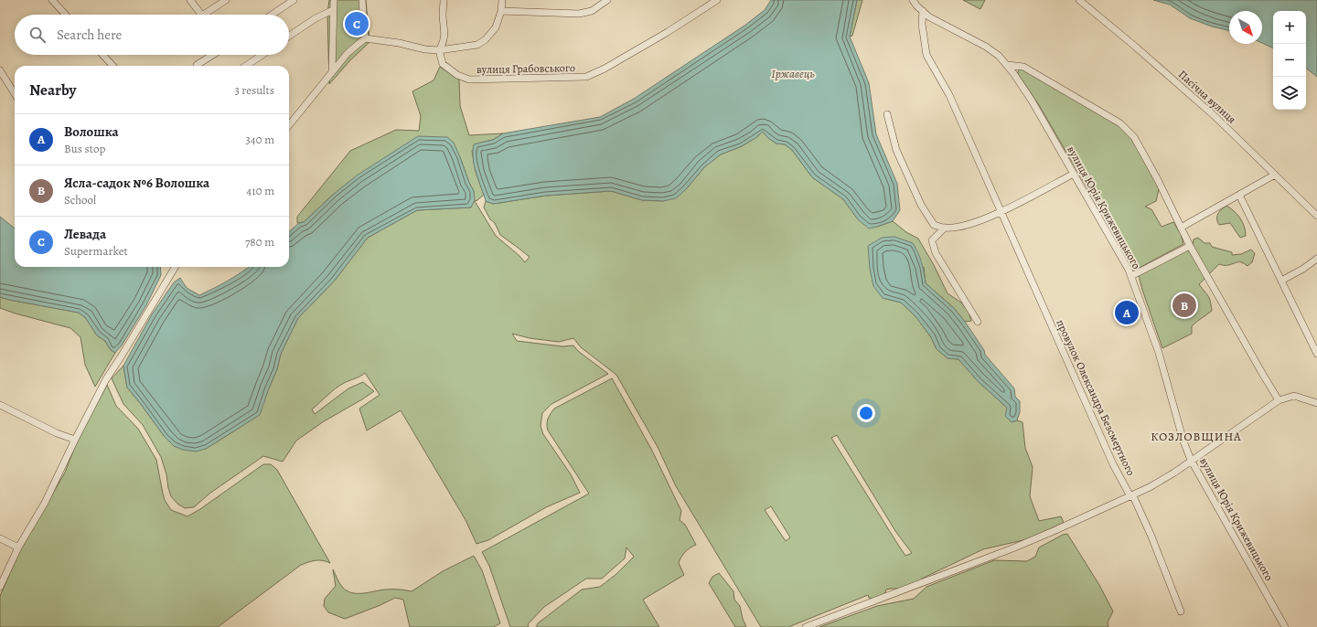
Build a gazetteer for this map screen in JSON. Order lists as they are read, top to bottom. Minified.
{"streets":{"street":["вулиця Грабовського","Пасічна вулиця","вулиця Юрія Крижевицького","провулок Олександра Безсмертного"]},"crossings":[["вулиця Юрія Крижевицького","провулок Олександра Безсмертного"]],"districts":["КОЗЛОВЩИНА"],"water":["Іржавець"],"north":"bottom right","page":{"pins":["C","B","A"],"map_buttons":["+","−"],"search":"Search here","heading":["Nearby","3 results"],"list":[{"mark":"A","name":"Волошка","note":"Bus stop","value":"340 m"},{"mark":"B","name":"Ясла-садок №6 Волошка","note":"School","value":"410 m"},{"mark":"C","name":"Левада","note":"Supermarket","value":"780 m"}]}}
